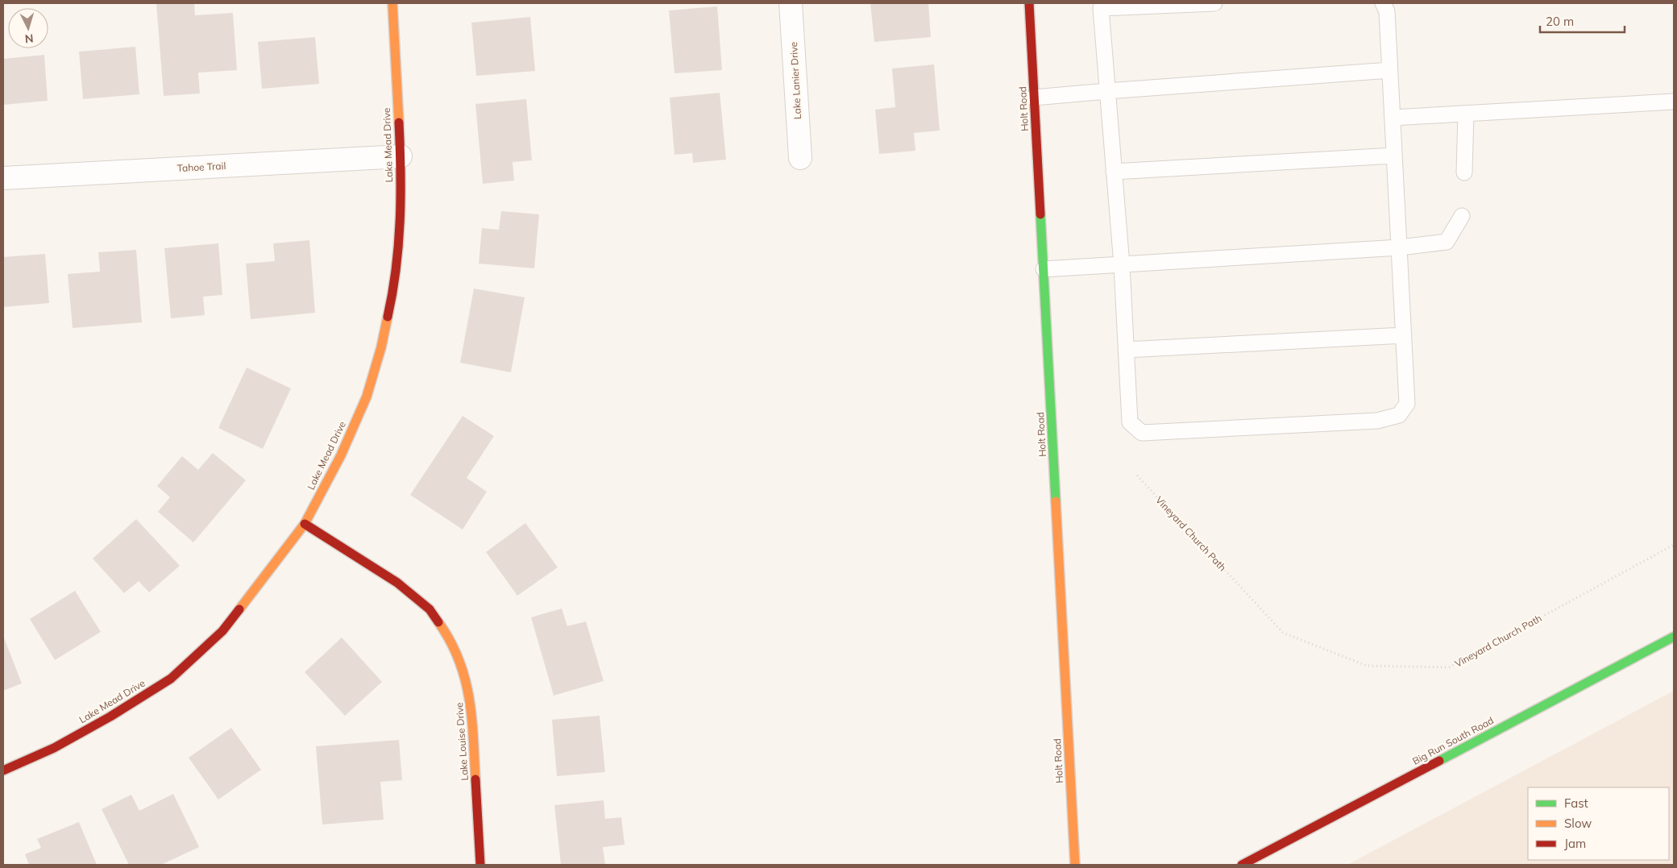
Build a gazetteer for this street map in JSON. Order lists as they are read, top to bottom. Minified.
{"streets":{"street":["Lake Lanier Drive","Holt Road","Lake Mead Drive","Tahoe Trail","Big Run South Road","Lake Louise Drive"],"path":["Vineyard Church Path"]},"crossings":[["Lake Mead Drive","Tahoe Trail"],["Lake Mead Drive","Lake Louise Drive"]],"legend":["Fast","Slow","Jam"],"scale_bar":"20 m","north":"bottom"}
